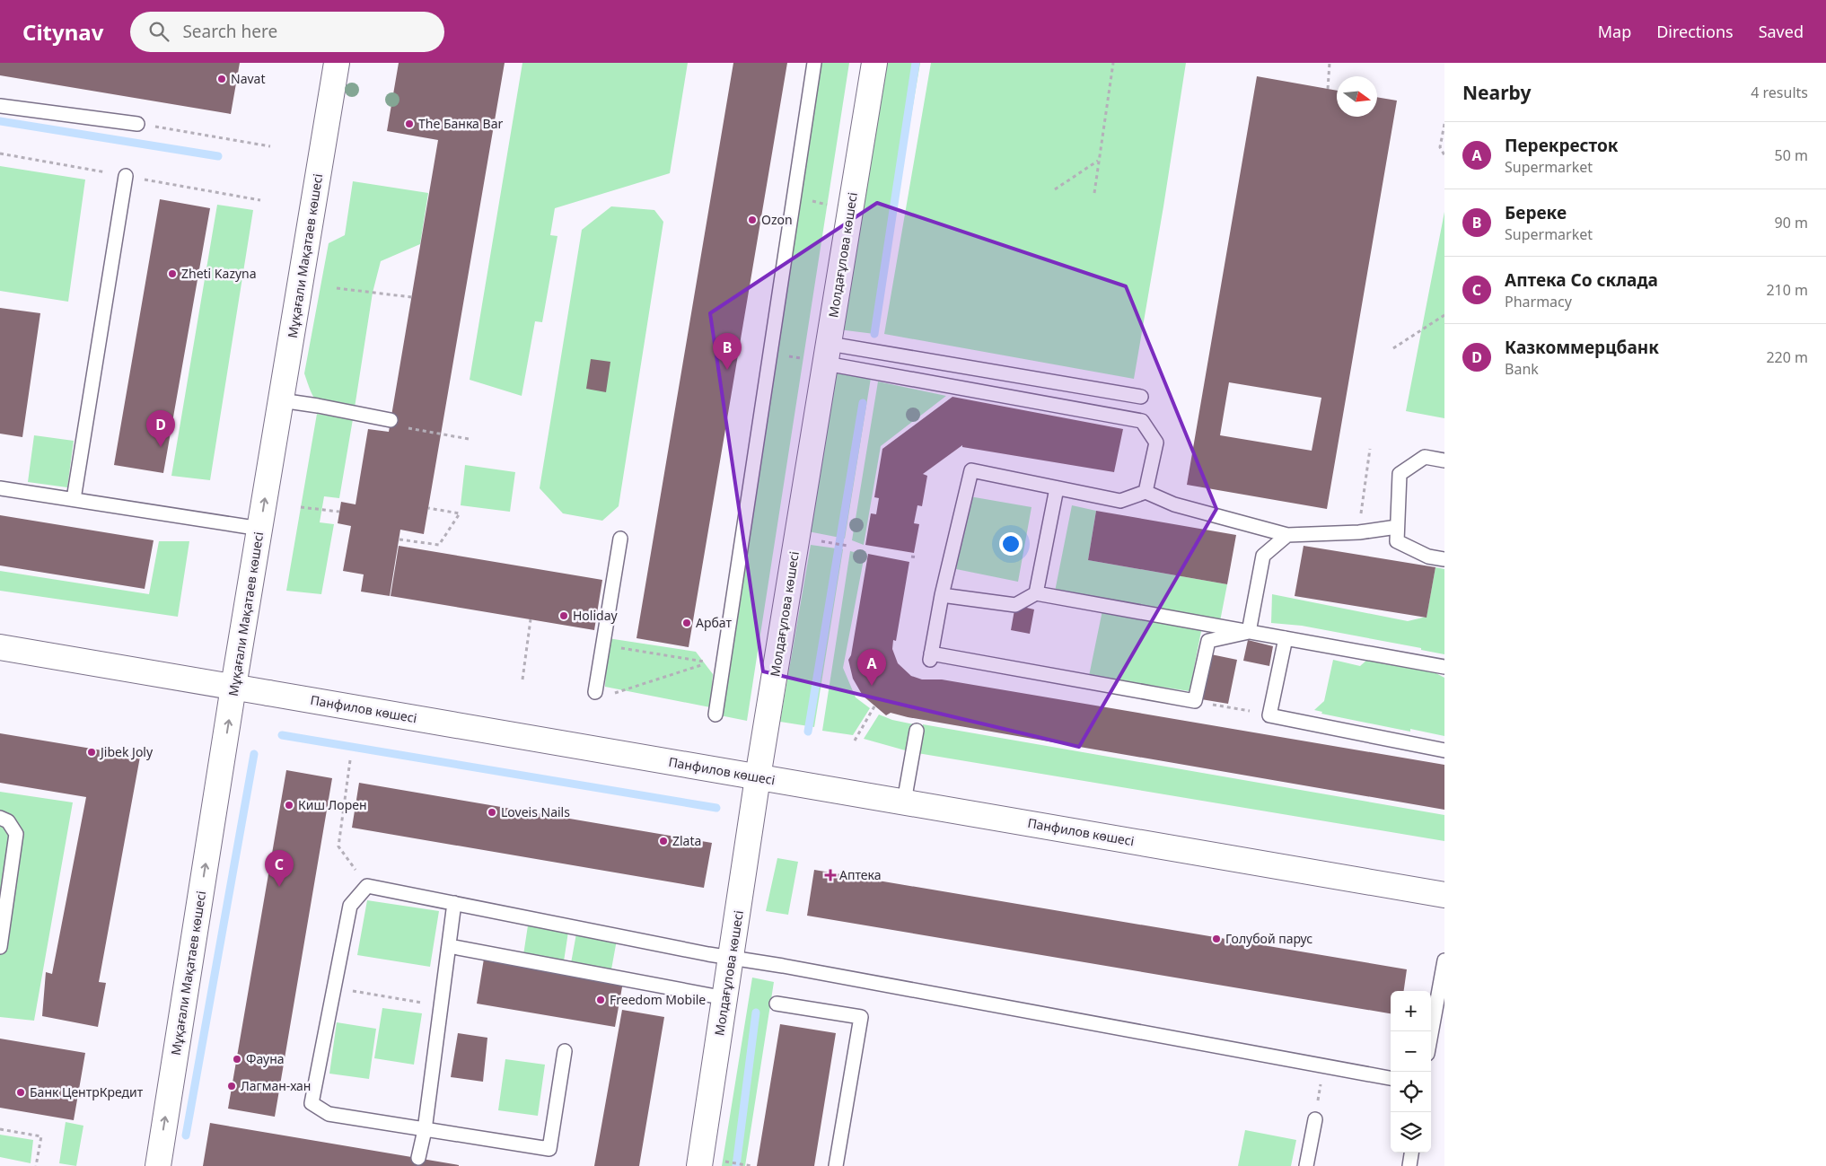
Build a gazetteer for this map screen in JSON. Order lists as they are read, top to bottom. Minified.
{"streets":{"street":["Молдағұлова көшесі","Мұқағали Мақатаев көшесі","Панфилов көшесі"]},"crossings":[["Молдағұлова көшесі","Панфилов көшесі"],["Мұқағали Мақатаев көшесі","Панфилов көшесі"]],"one_way":["Мұқағали Мақатаев көшесі"],"places":{"other":["Navat","The Банка Bar","Ozon","Zheti Kazyna","Holiday","Арбат","Jibek Joly","Киш Лорен","Loveis Nails","Zlata","Голубой парус","Freedom Mobile","Фауна","Лагман-хан","Банк ЦентрКредит"],"health":["Аптека"]},"north":"right","page":{"header":"Citynav","search":"Search here","nav":["Map","Directions","Saved"],"heading":["Nearby","4 results"],"list":[{"mark":"A","name":"Перекресток","note":"Supermarket","value":"50 m"},{"mark":"B","name":"Береке","note":"Supermarket","value":"90 m"},{"mark":"C","name":"Аптека Со склада","note":"Pharmacy","value":"210 m"},{"mark":"D","name":"Казкоммерцбанк","note":"Bank","value":"220 m"}],"pins":["B","D","A","C"],"map_buttons":["+","−"]}}
